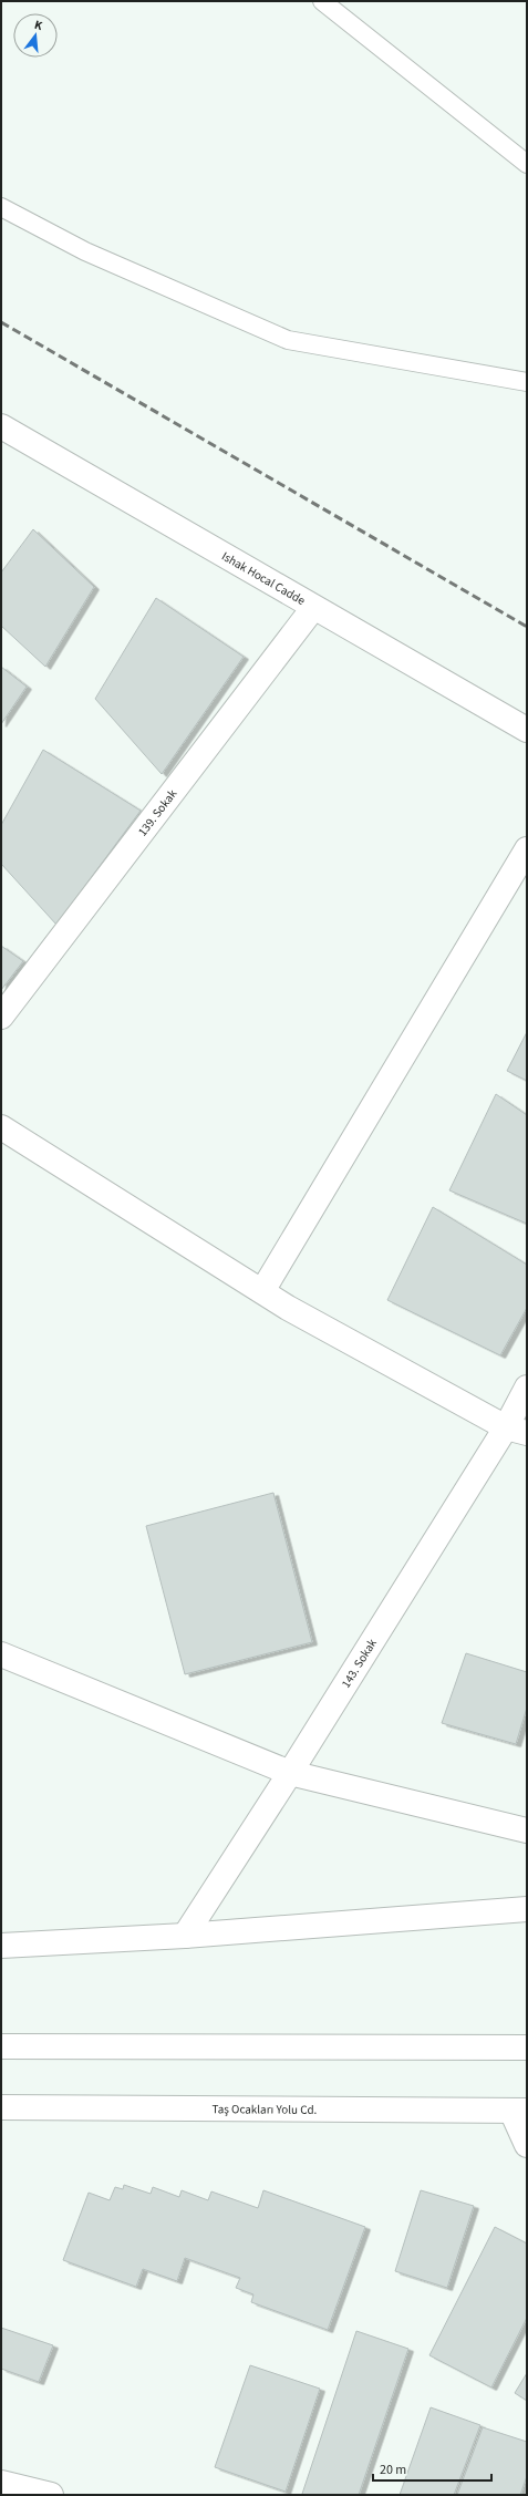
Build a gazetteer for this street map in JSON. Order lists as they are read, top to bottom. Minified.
{"streets":{"street":["Ishak Hocal Cadde","139. Sokak","143. Sokak","Taş Ocakları Yolu Cd."]},"crossings":[["Ishak Hocal Cadde","139. Sokak"]],"scale_bar":"20 m","north":"top"}
